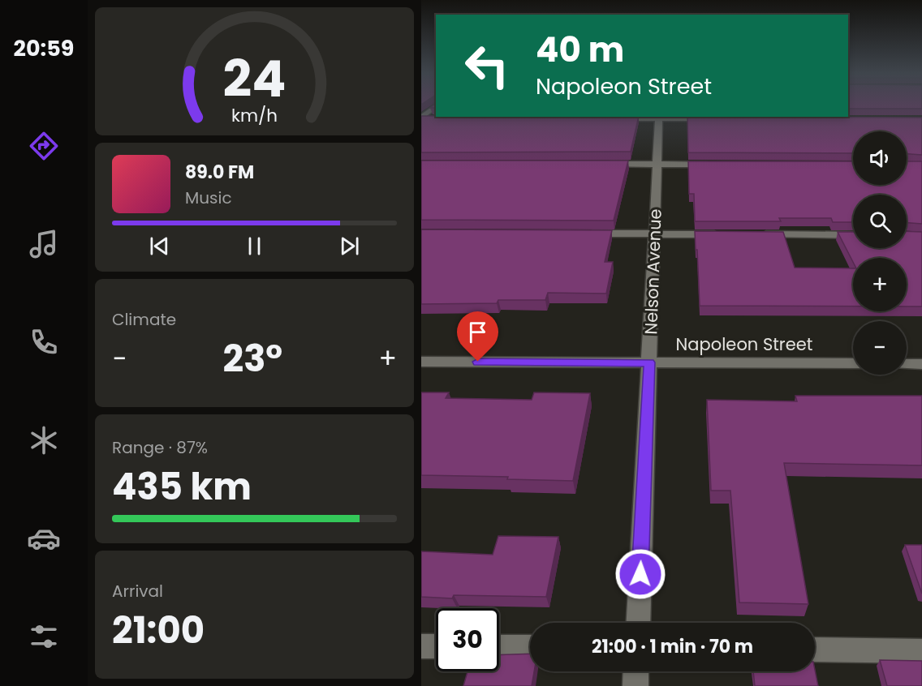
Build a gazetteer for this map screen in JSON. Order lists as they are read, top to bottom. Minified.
{"streets":{"street":["Nelson Avenue","Napoleon Street"]},"crossings":[["Nelson Avenue","Napoleon Street"]],"page":{"tabs":"20:59","turn":["40 m","Napoleon Street"],"map_buttons":["+","−"],"song":["89.0 FM","Music"],"tile":["Climate",["Range · 87%","435 km"],["Arrival","21:00"]],"heat":["−","23°","+"],"limit":"30","trip":"21:00 · 1 min · 70 m","gauge":["24","km/h"]}}
